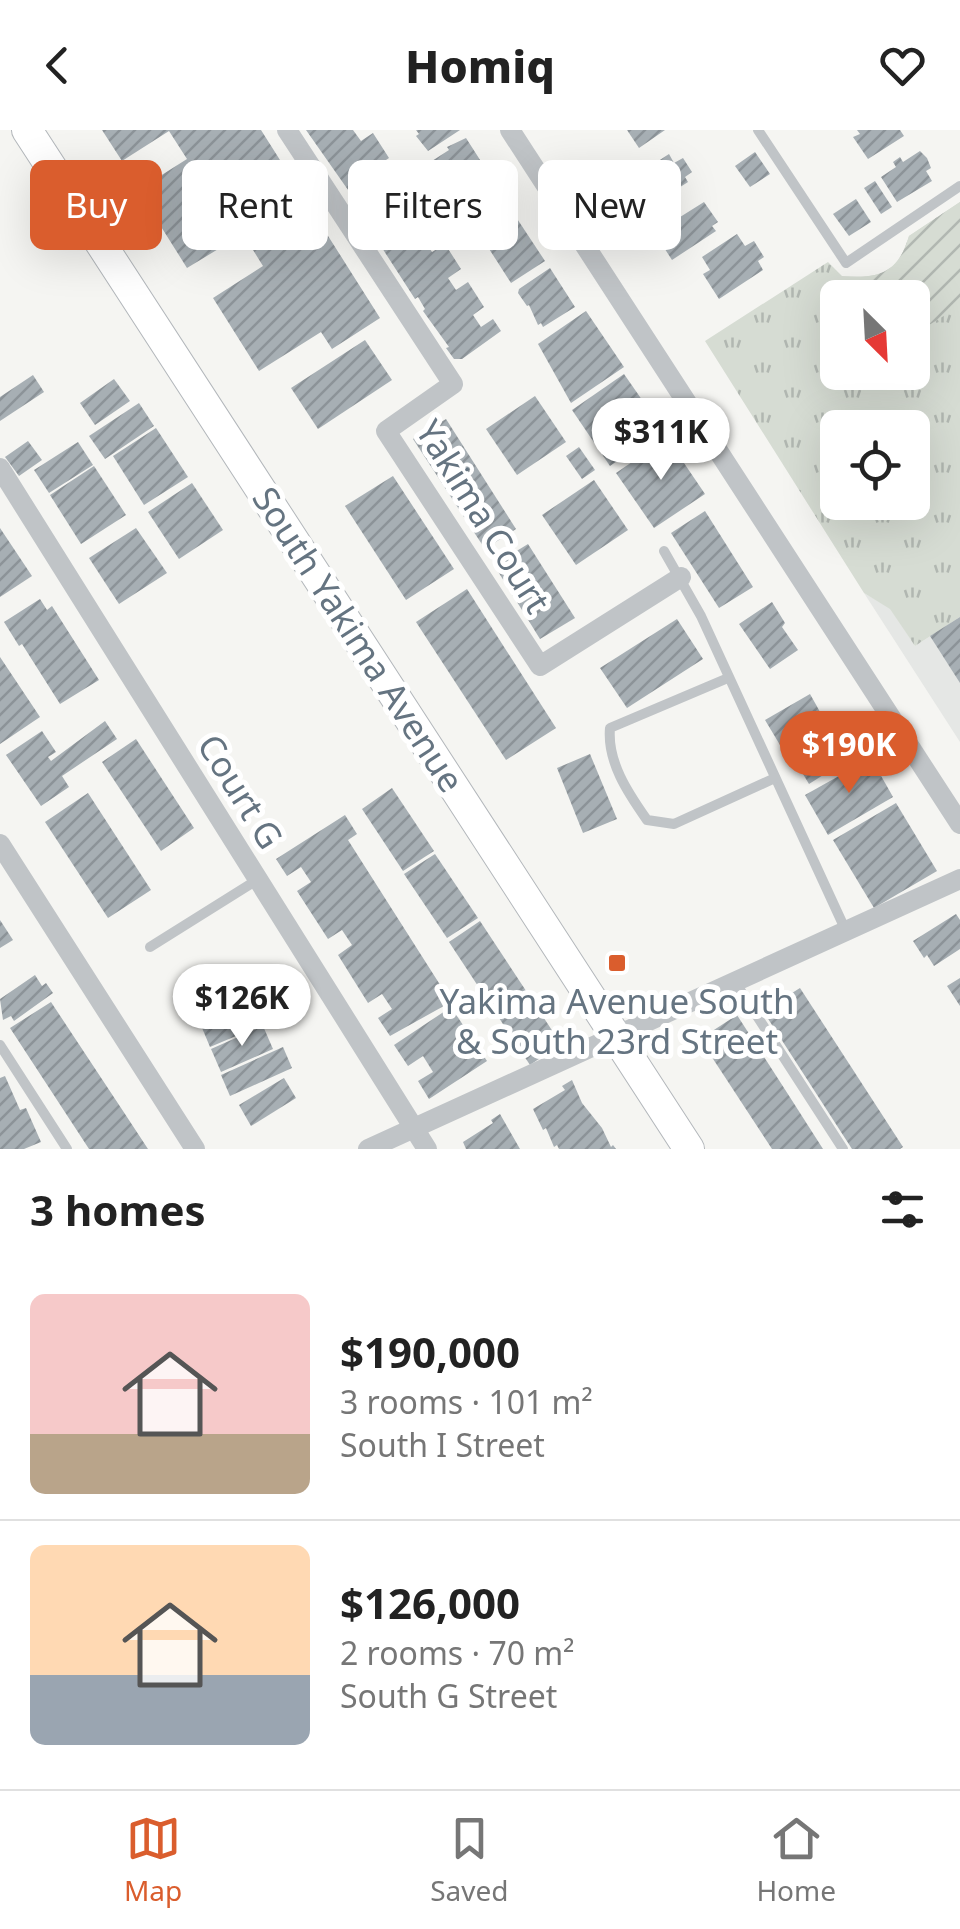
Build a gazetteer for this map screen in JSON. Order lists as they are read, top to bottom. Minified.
{"streets":{"main road":["South Yakima Avenue"],"street":["Yakima Court","Court G"]},"places":{"transit":["Yakima Avenue South & South 23rd Street"]},"north":"bottom right","page":{"header":"Homiq","chip":["Buy","Rent","Filters","New"],"price":["$311K","$190K","$126K"],"heading":"3 homes","list":[{"name":"$190,000","note":"3 rooms · 101 m² · South I Street"},{"name":"$126,000","note":"2 rooms · 70 m² · South G Street"}],"tabs":["Map","Saved","Home"]}}
